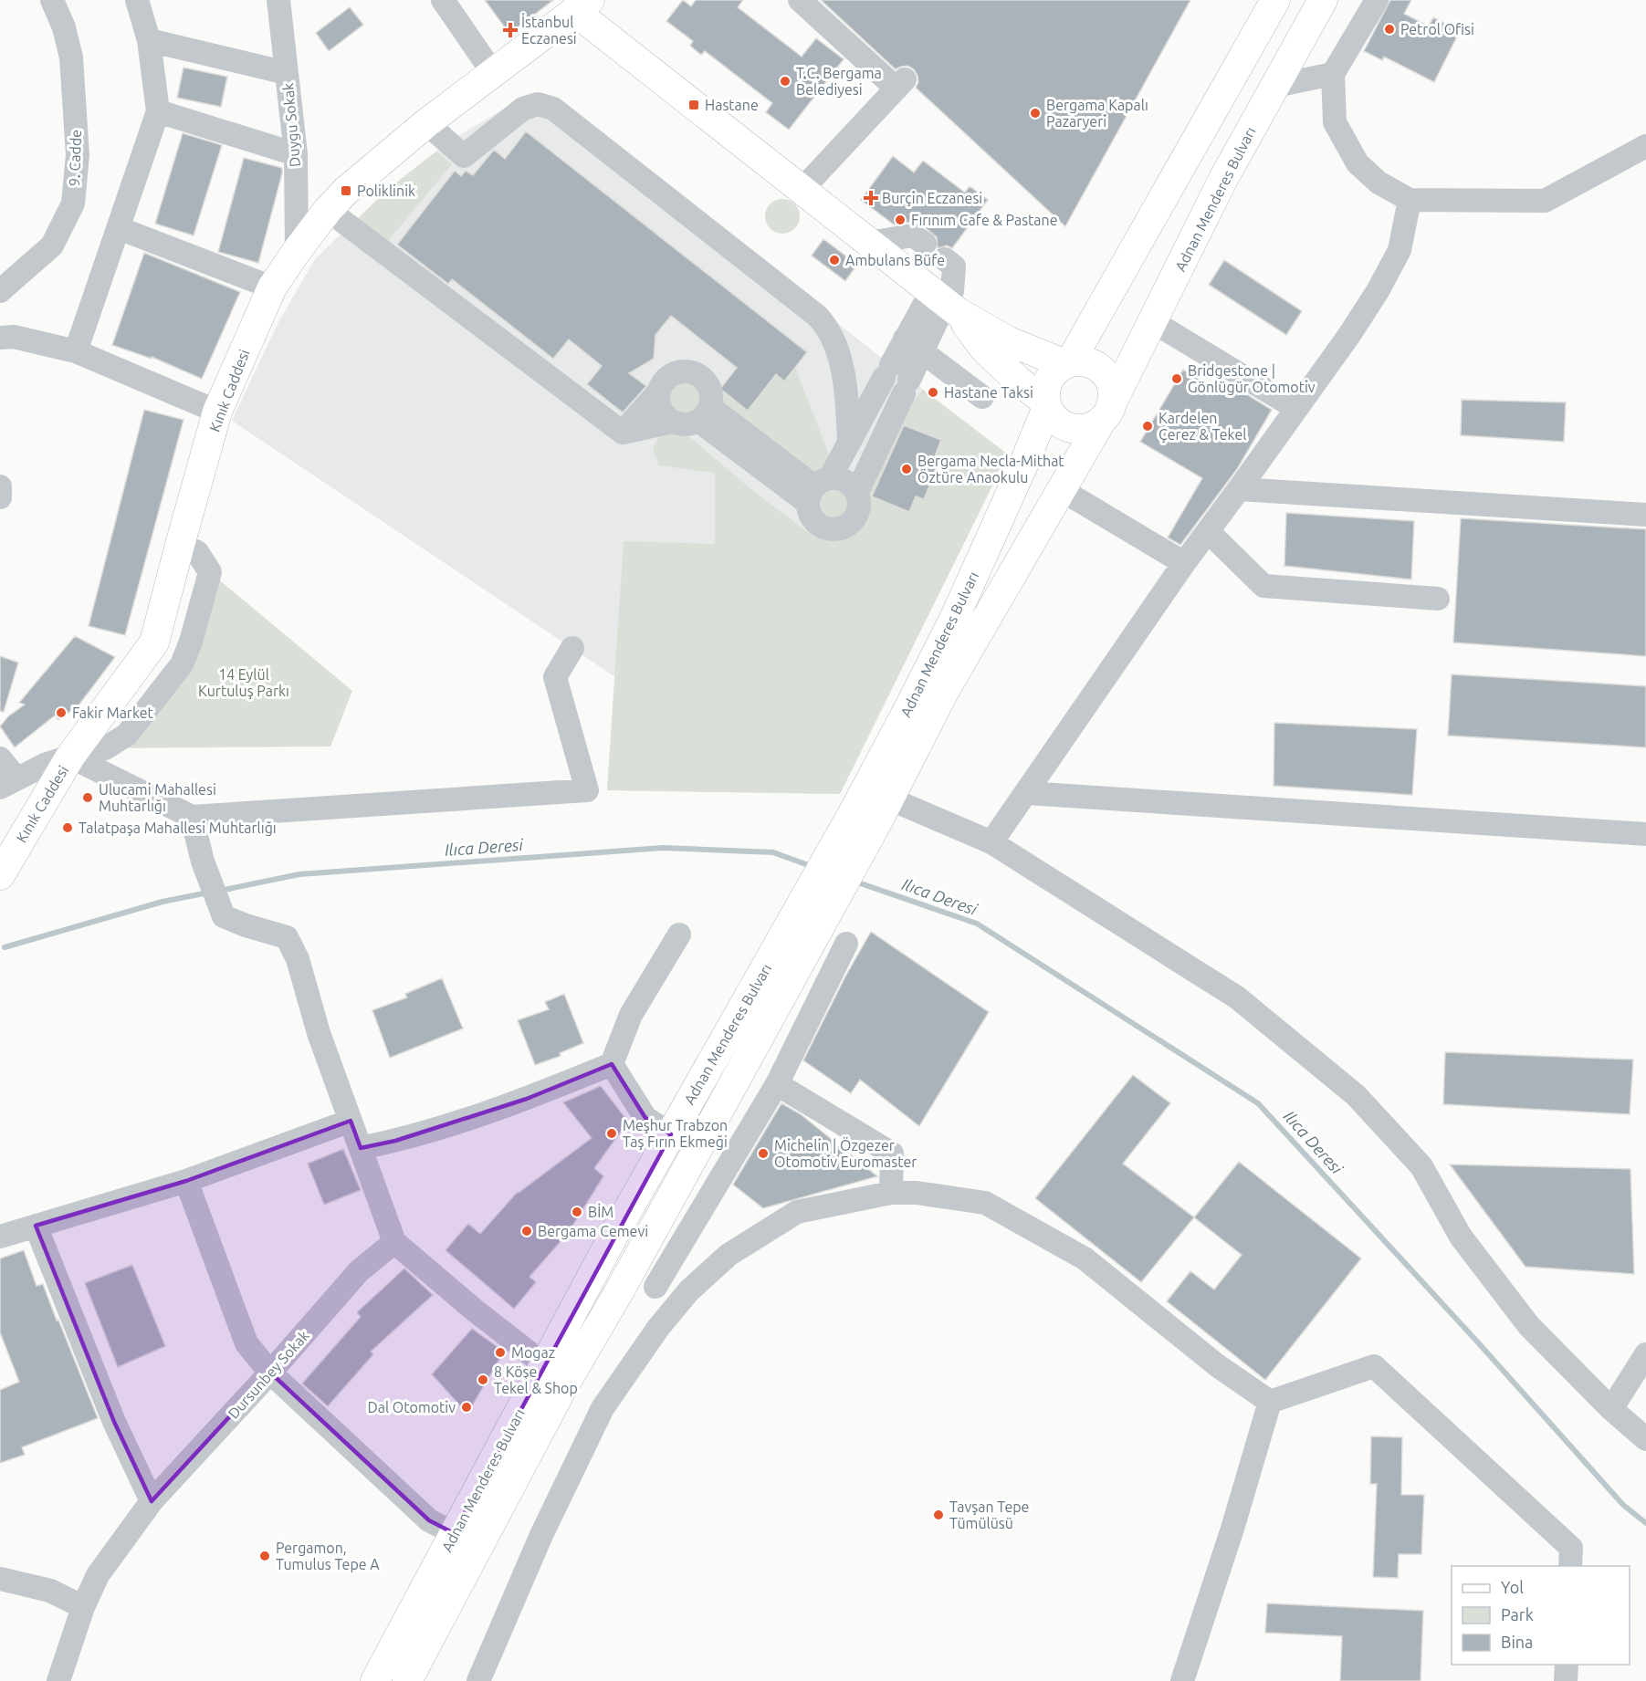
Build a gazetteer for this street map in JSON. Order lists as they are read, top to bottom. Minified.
{"streets":{"main road":["Adnan Menderes Bulvarı","Kınık Caddesi"],"street":["Duygu Sokak","9. Cadde","Dursunbey Sokak"]},"crossings":[["Duygu Sokak","Kınık Caddesi"]],"water":["Ilıca Deresi"],"parks":["14 Eylül Kurtuluş Parkı"],"places":{"other":["Petrol Ofisi","T.C. Bergama Belediyesi","Bergama Kapalı Pazaryeri","Fırınım Cafe & Pastane","Ambulans Büfe","Bridgestone | Gönlügür Otomotiv","Hastane Taksi","Kardelen Çerez & Tekel","Bergama Necla-Mithat Öztüre Anaokulu","Fakir Market","Ulucami Mahallesi Muhtarlığı","Talatpaşa Mahallesi Muhtarlığı","Meşhur Trabzon Taş Fırın Ekmeği","Michelin | Özgezer Otomotiv Euromaster","BİM","Bergama Cemevi","Mogaz","8 Köşe Tekel & Shop","Dal Otomotiv","Tavşan Tepe Tümülüsü","Pergamon, Tumulus Tepe A"],"health":["İstanbul Eczanesi","Burçin Eczanesi"],"transit":["Hastane","Poliklinik"]},"legend":["Yol","Park","Bina"]}
